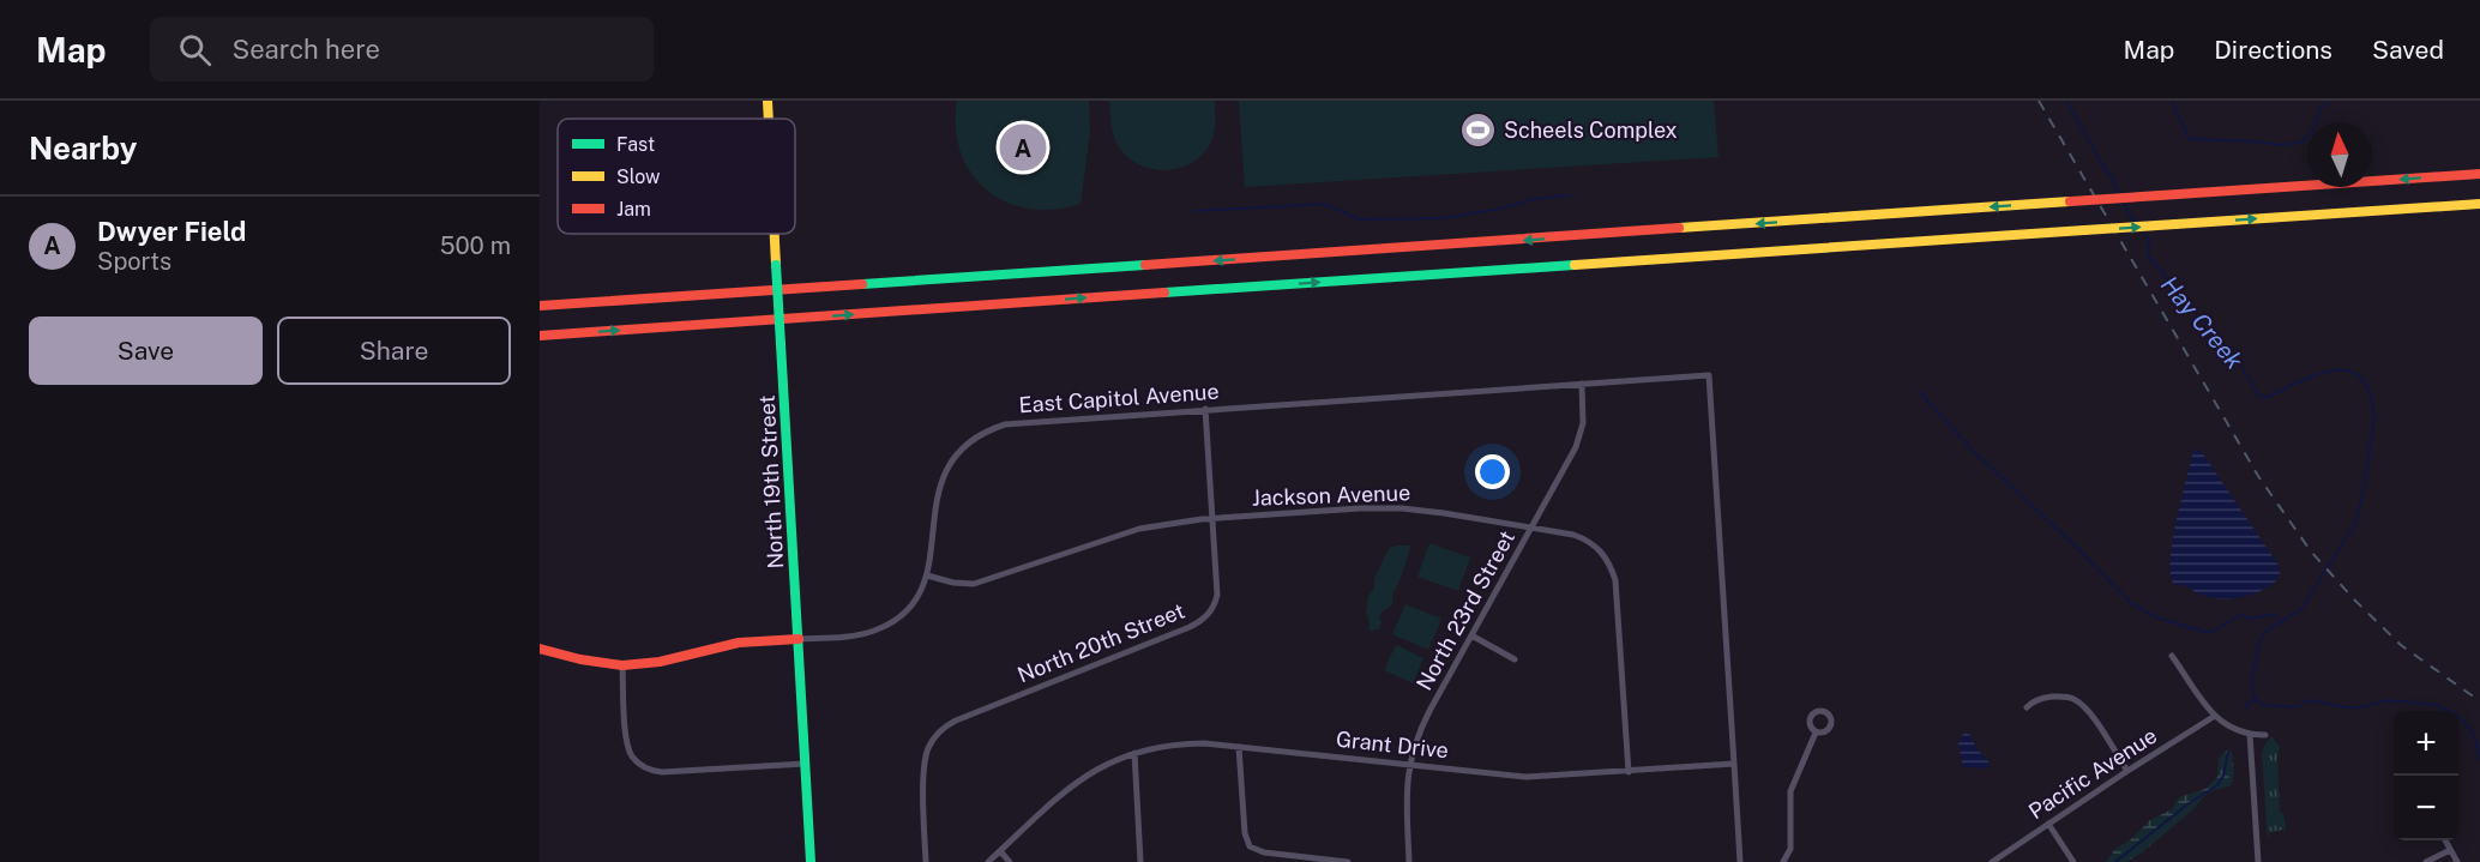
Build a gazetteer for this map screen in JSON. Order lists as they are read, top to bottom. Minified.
{"streets":{"main road":["East Capitol Avenue","North 19th Street"],"street":["Jackson Avenue","North 23rd Street","North 20th Street","Grant Drive","Pacific Avenue"]},"crossings":[["East Capitol Avenue","North 19th Street"],["East Capitol Avenue","Jackson Avenue"],["East Capitol Avenue","North 23rd Street"],["East Capitol Avenue","North 20th Street"],["East Capitol Avenue","Grant Drive"],["Jackson Avenue","North 23rd Street"],["Jackson Avenue","North 20th Street"],["Jackson Avenue","Grant Drive"],["North 23rd Street","Grant Drive"]],"water":["Hay Creek"],"places":{"sports":["Scheels Complex"]},"legend":["Fast","Slow","Jam"],"north":"top","page":{"header":"Map","search":"Search here","nav":["Map","Directions","Saved"],"heading":"Nearby","pins":"A","list":[{"mark":"A","name":"Dwyer Field","note":"Sports","value":"500 m"}],"buttons":["Save","Share"],"map_buttons":["+","−"]}}
